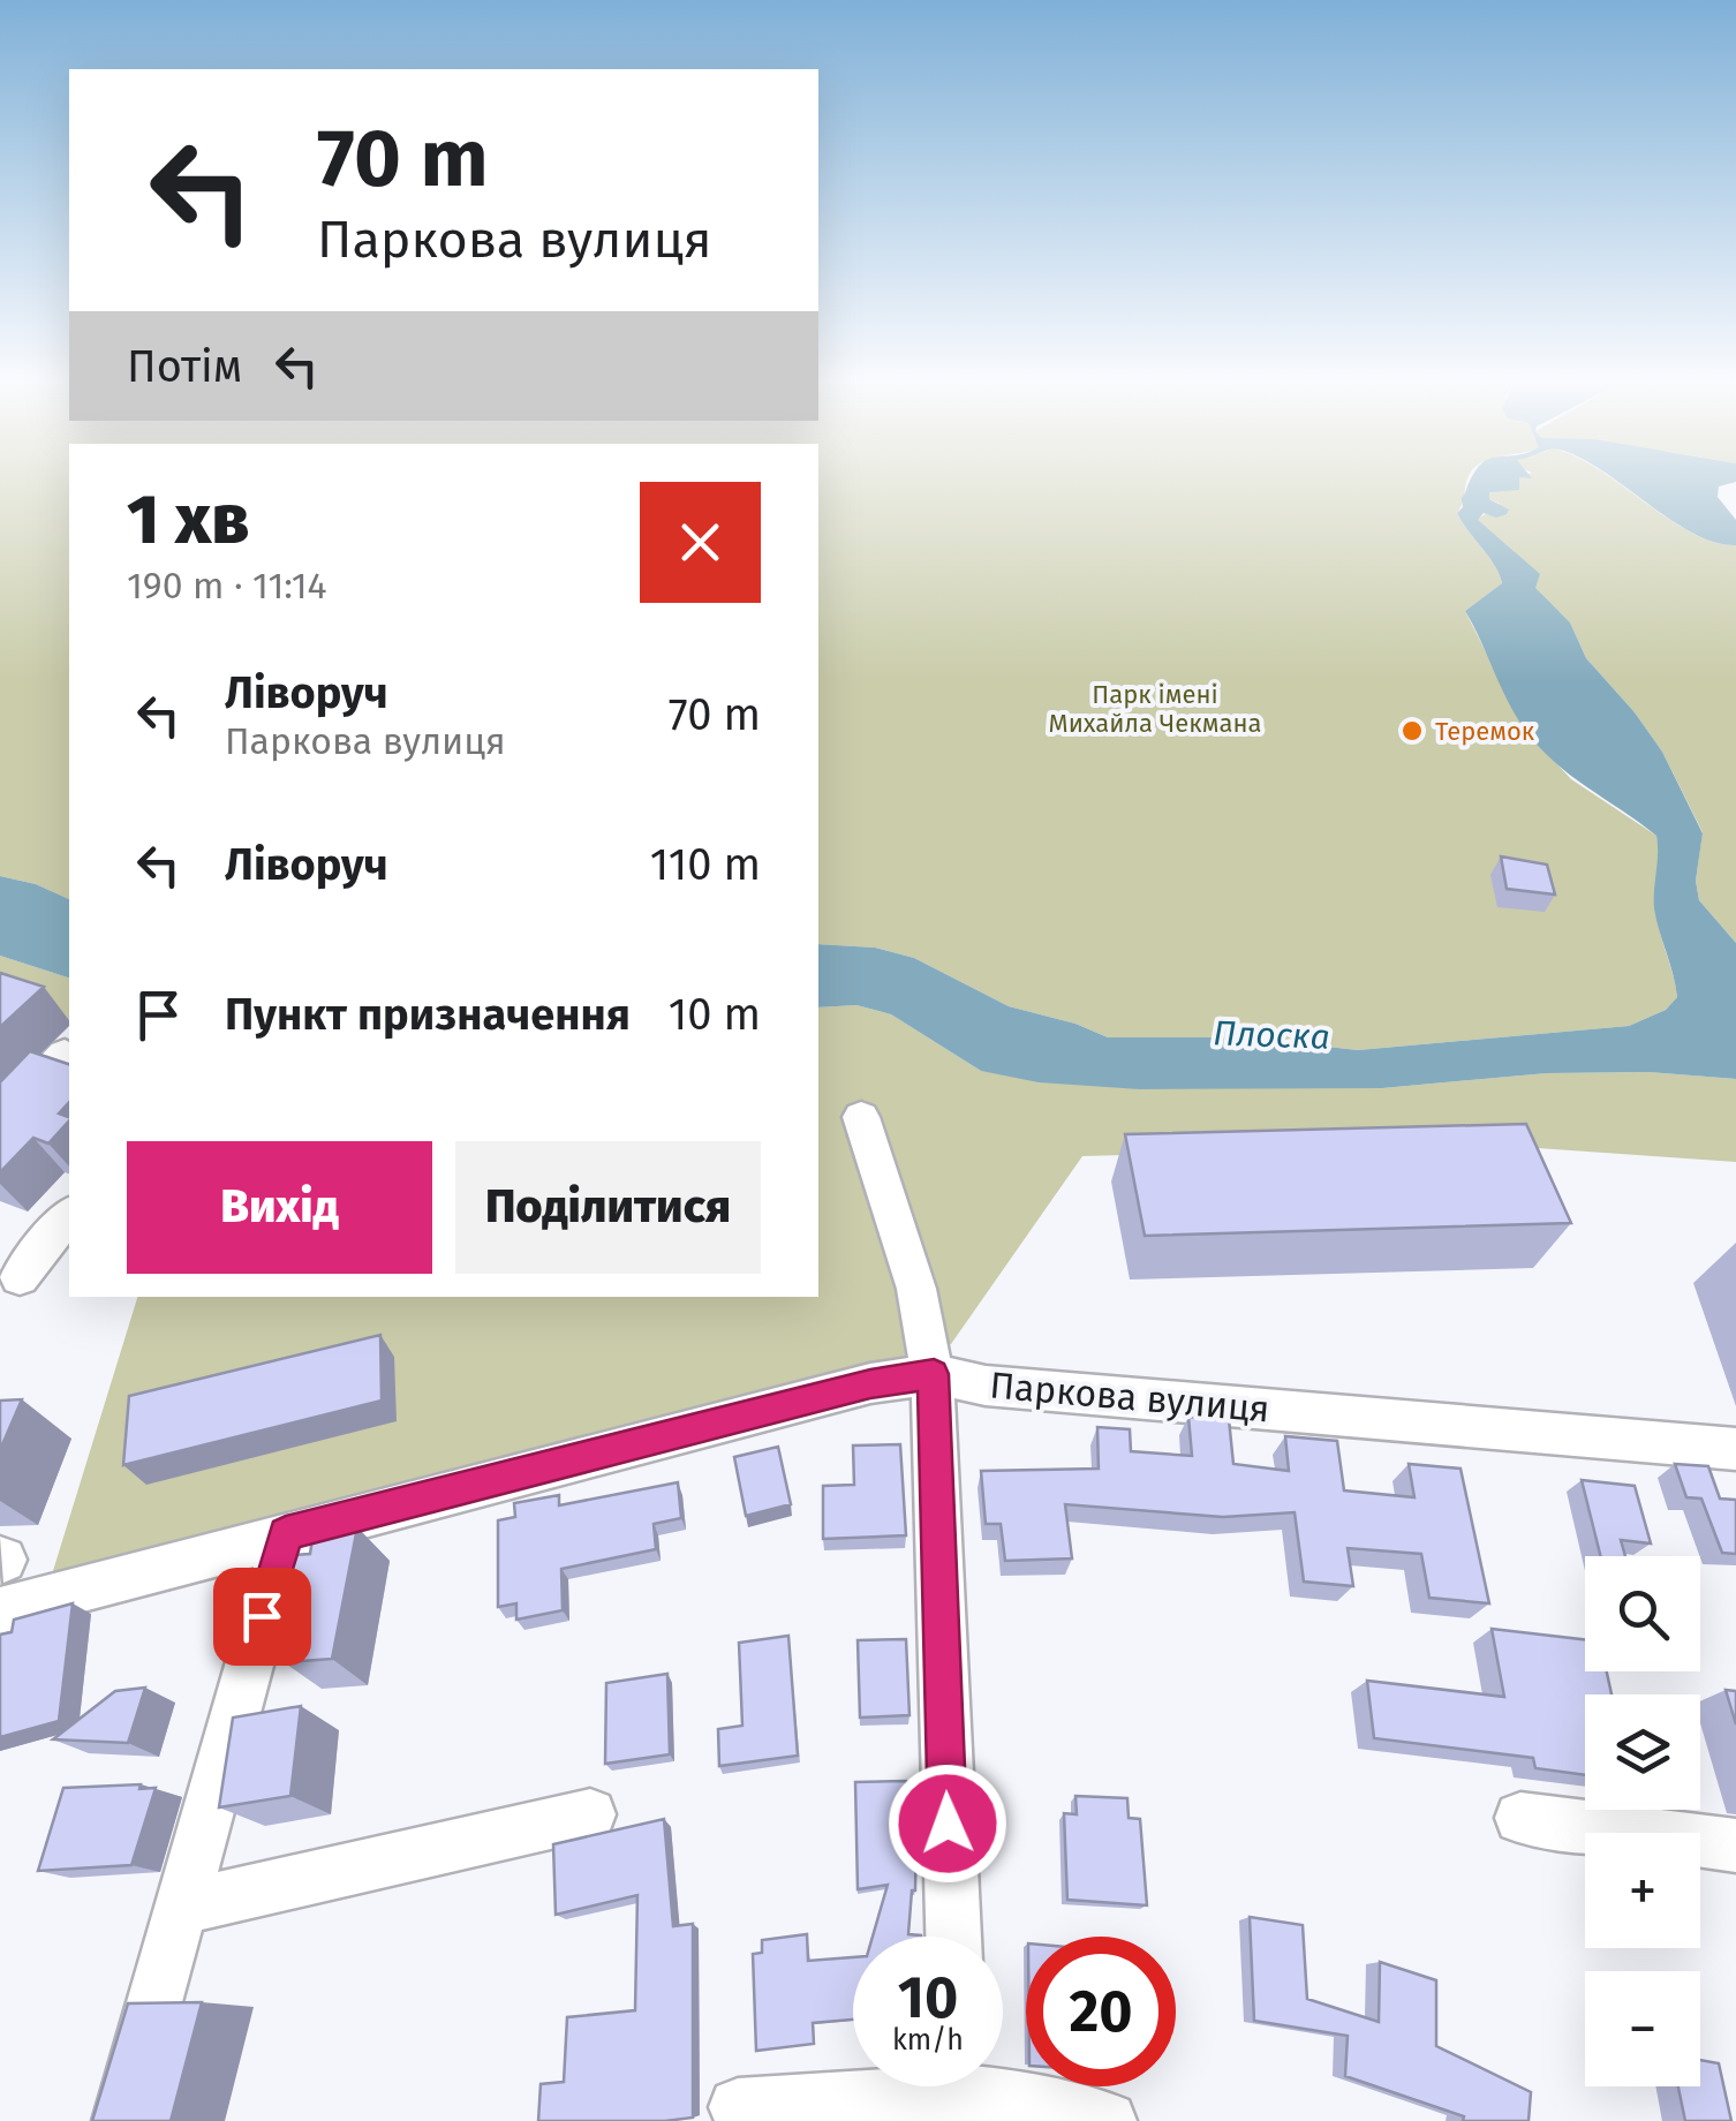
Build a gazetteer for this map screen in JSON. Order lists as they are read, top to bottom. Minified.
{"streets":{"street":["Паркова вулиця"]},"water":["Плоска"],"parks":["Парк імені Михайла Чекмана"],"places":["Теремок"],"page":{"turn":["70 m","Паркова вулиця"],"then":"Потім","heading":["1 хв","190 m · 11:14"],"list":[{"name":"Ліворуч","note":"Паркова вулиця","value":"70 m"},{"name":"Ліворуч","value":"110 m"},{"name":"Пункт призначення","value":"10 m"}],"buttons":["Вихід","Поділитися"],"map_buttons":["+","−"],"speed":"10 km/h","limit":"20"}}
